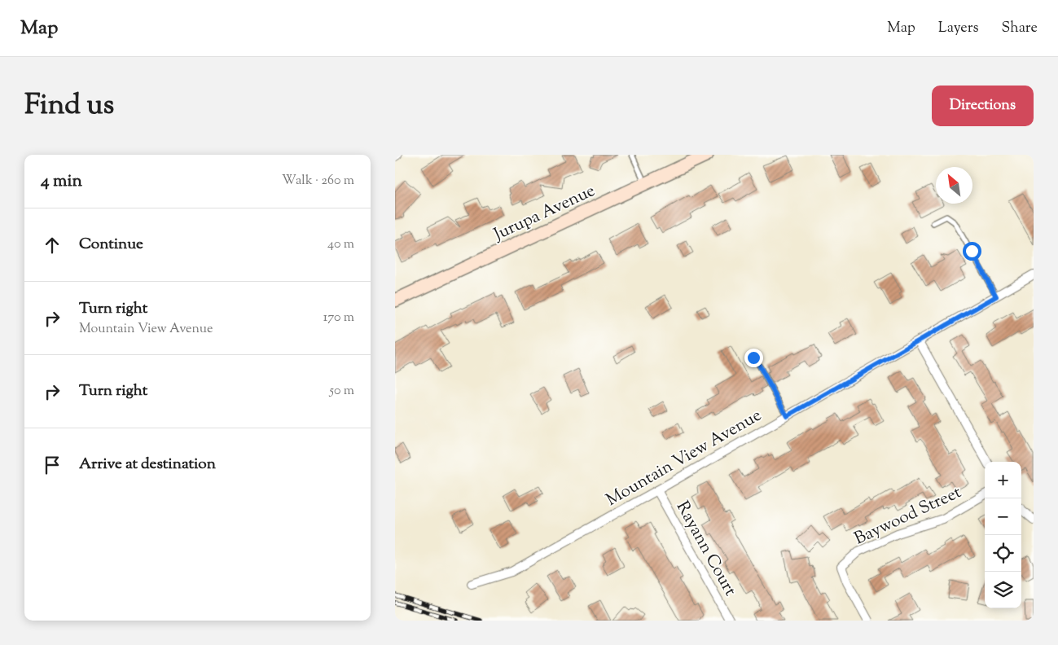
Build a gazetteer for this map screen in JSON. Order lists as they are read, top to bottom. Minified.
{"streets":{"main road":["Jurupa Avenue"],"street":["Mountain View Avenue","Baywood Street","Rayann Court"]},"crossings":[["Mountain View Avenue","Rayann Court"]],"north":"top left","page":{"header":"Map","nav":["Map","Layers","Share"],"title":"Find us","buttons":"Directions","heading":["4 min","Walk · 260 m"],"list":[["Continue","40 m"],["Turn right","Mountain View Avenue","170 m"],["Turn right","50 m"],"Arrive at destination"],"map_buttons":["+","−"]}}
